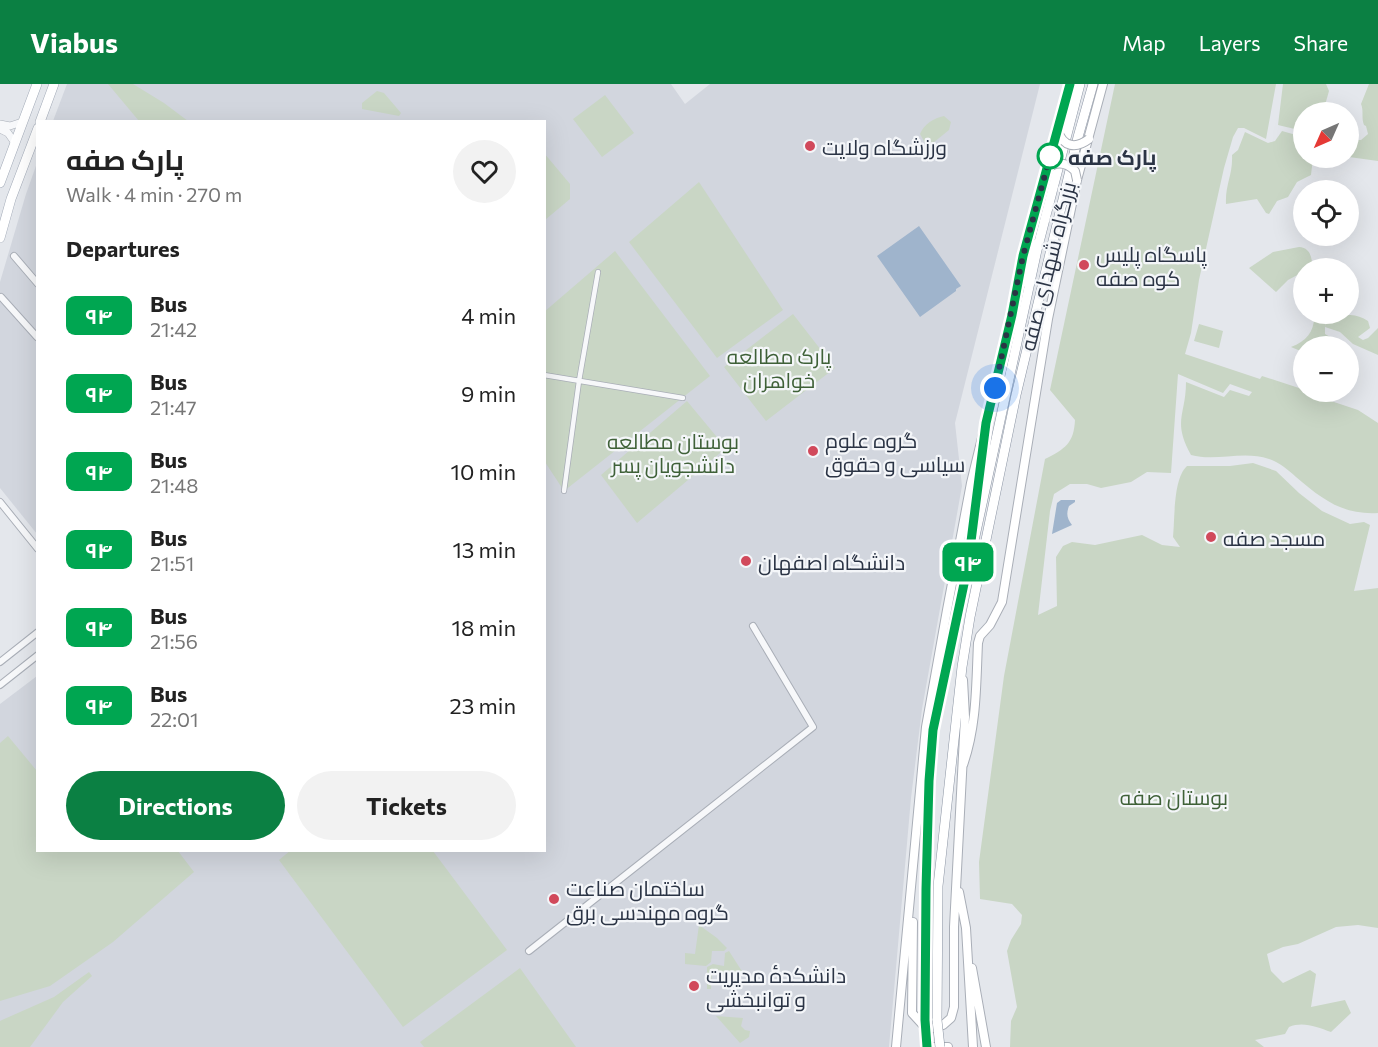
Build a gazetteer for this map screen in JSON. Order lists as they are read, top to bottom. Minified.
{"streets":{"main road":["بزرگراه شهدای صفه"]},"parks":["پارک مطالعه خواهران","بوستان مطالعه دانشجویان پسر","بوستان صفه"],"places":["ورزشگاه ولایت","پارک صفه","پاسگاه پلیس کوه صفه","گروه علوم سیاسی و حقوق","مسجد صفه","دانشگاه اصفهان","ساختمان صناعت گروه مهندسی برق","دانشکدهٔ مدیریت و توانبخشی"],"lines":["bus line ۹۴"],"north":"bottom left","page":{"header":"Viabus","nav":["Map","Layers","Share"],"on_map":"۹۴","map_buttons":["+","−"],"heading":[["پارک صفه","Walk · 4 min · 270 m"],"Departures"],"list":[{"mark":"۹۴","name":"Bus","note":"21:42","value":"4 min"},{"mark":"۹۴","name":"Bus","note":"21:47","value":"9 min"},{"mark":"۹۴","name":"Bus","note":"21:48","value":"10 min"},{"mark":"۹۴","name":"Bus","note":"21:51","value":"13 min"},{"mark":"۹۴","name":"Bus","note":"21:56","value":"18 min"},{"mark":"۹۴","name":"Bus","note":"22:01","value":"23 min"}],"buttons":["Directions","Tickets"]}}
